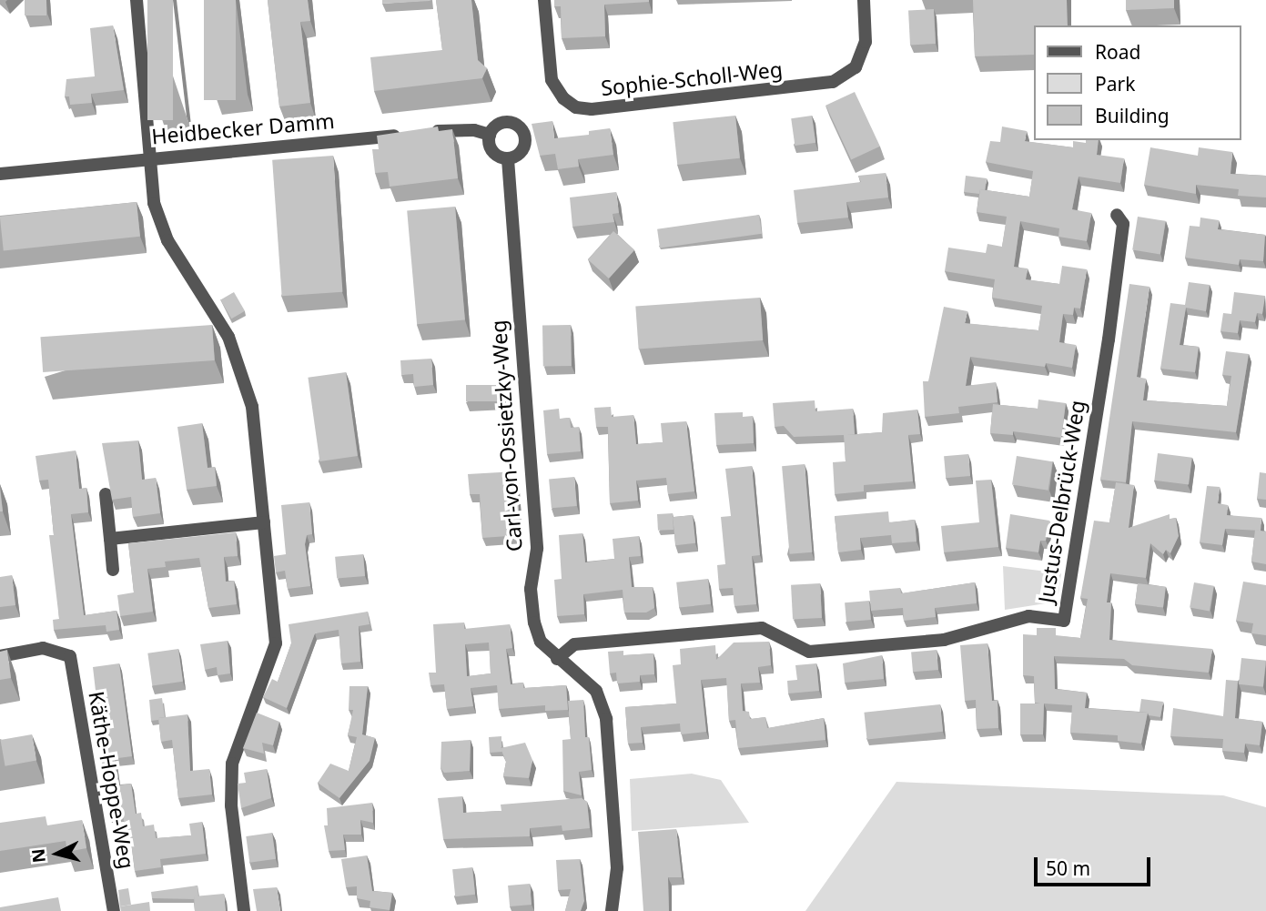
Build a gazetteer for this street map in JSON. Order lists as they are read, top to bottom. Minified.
{"streets":{"street":["Sophie-Scholl-Weg","Heidbecker Damm","Carl-von-Ossietzky-Weg","Justus-Delbrück-Weg","Käthe-Hoppe-Weg"]},"crossings":[["Heidbecker Damm","Carl-von-Ossietzky-Weg"],["Carl-von-Ossietzky-Weg","Justus-Delbrück-Weg"]],"legend":["Road","Park","Building"],"scale_bar":"50 m","north":"left"}
